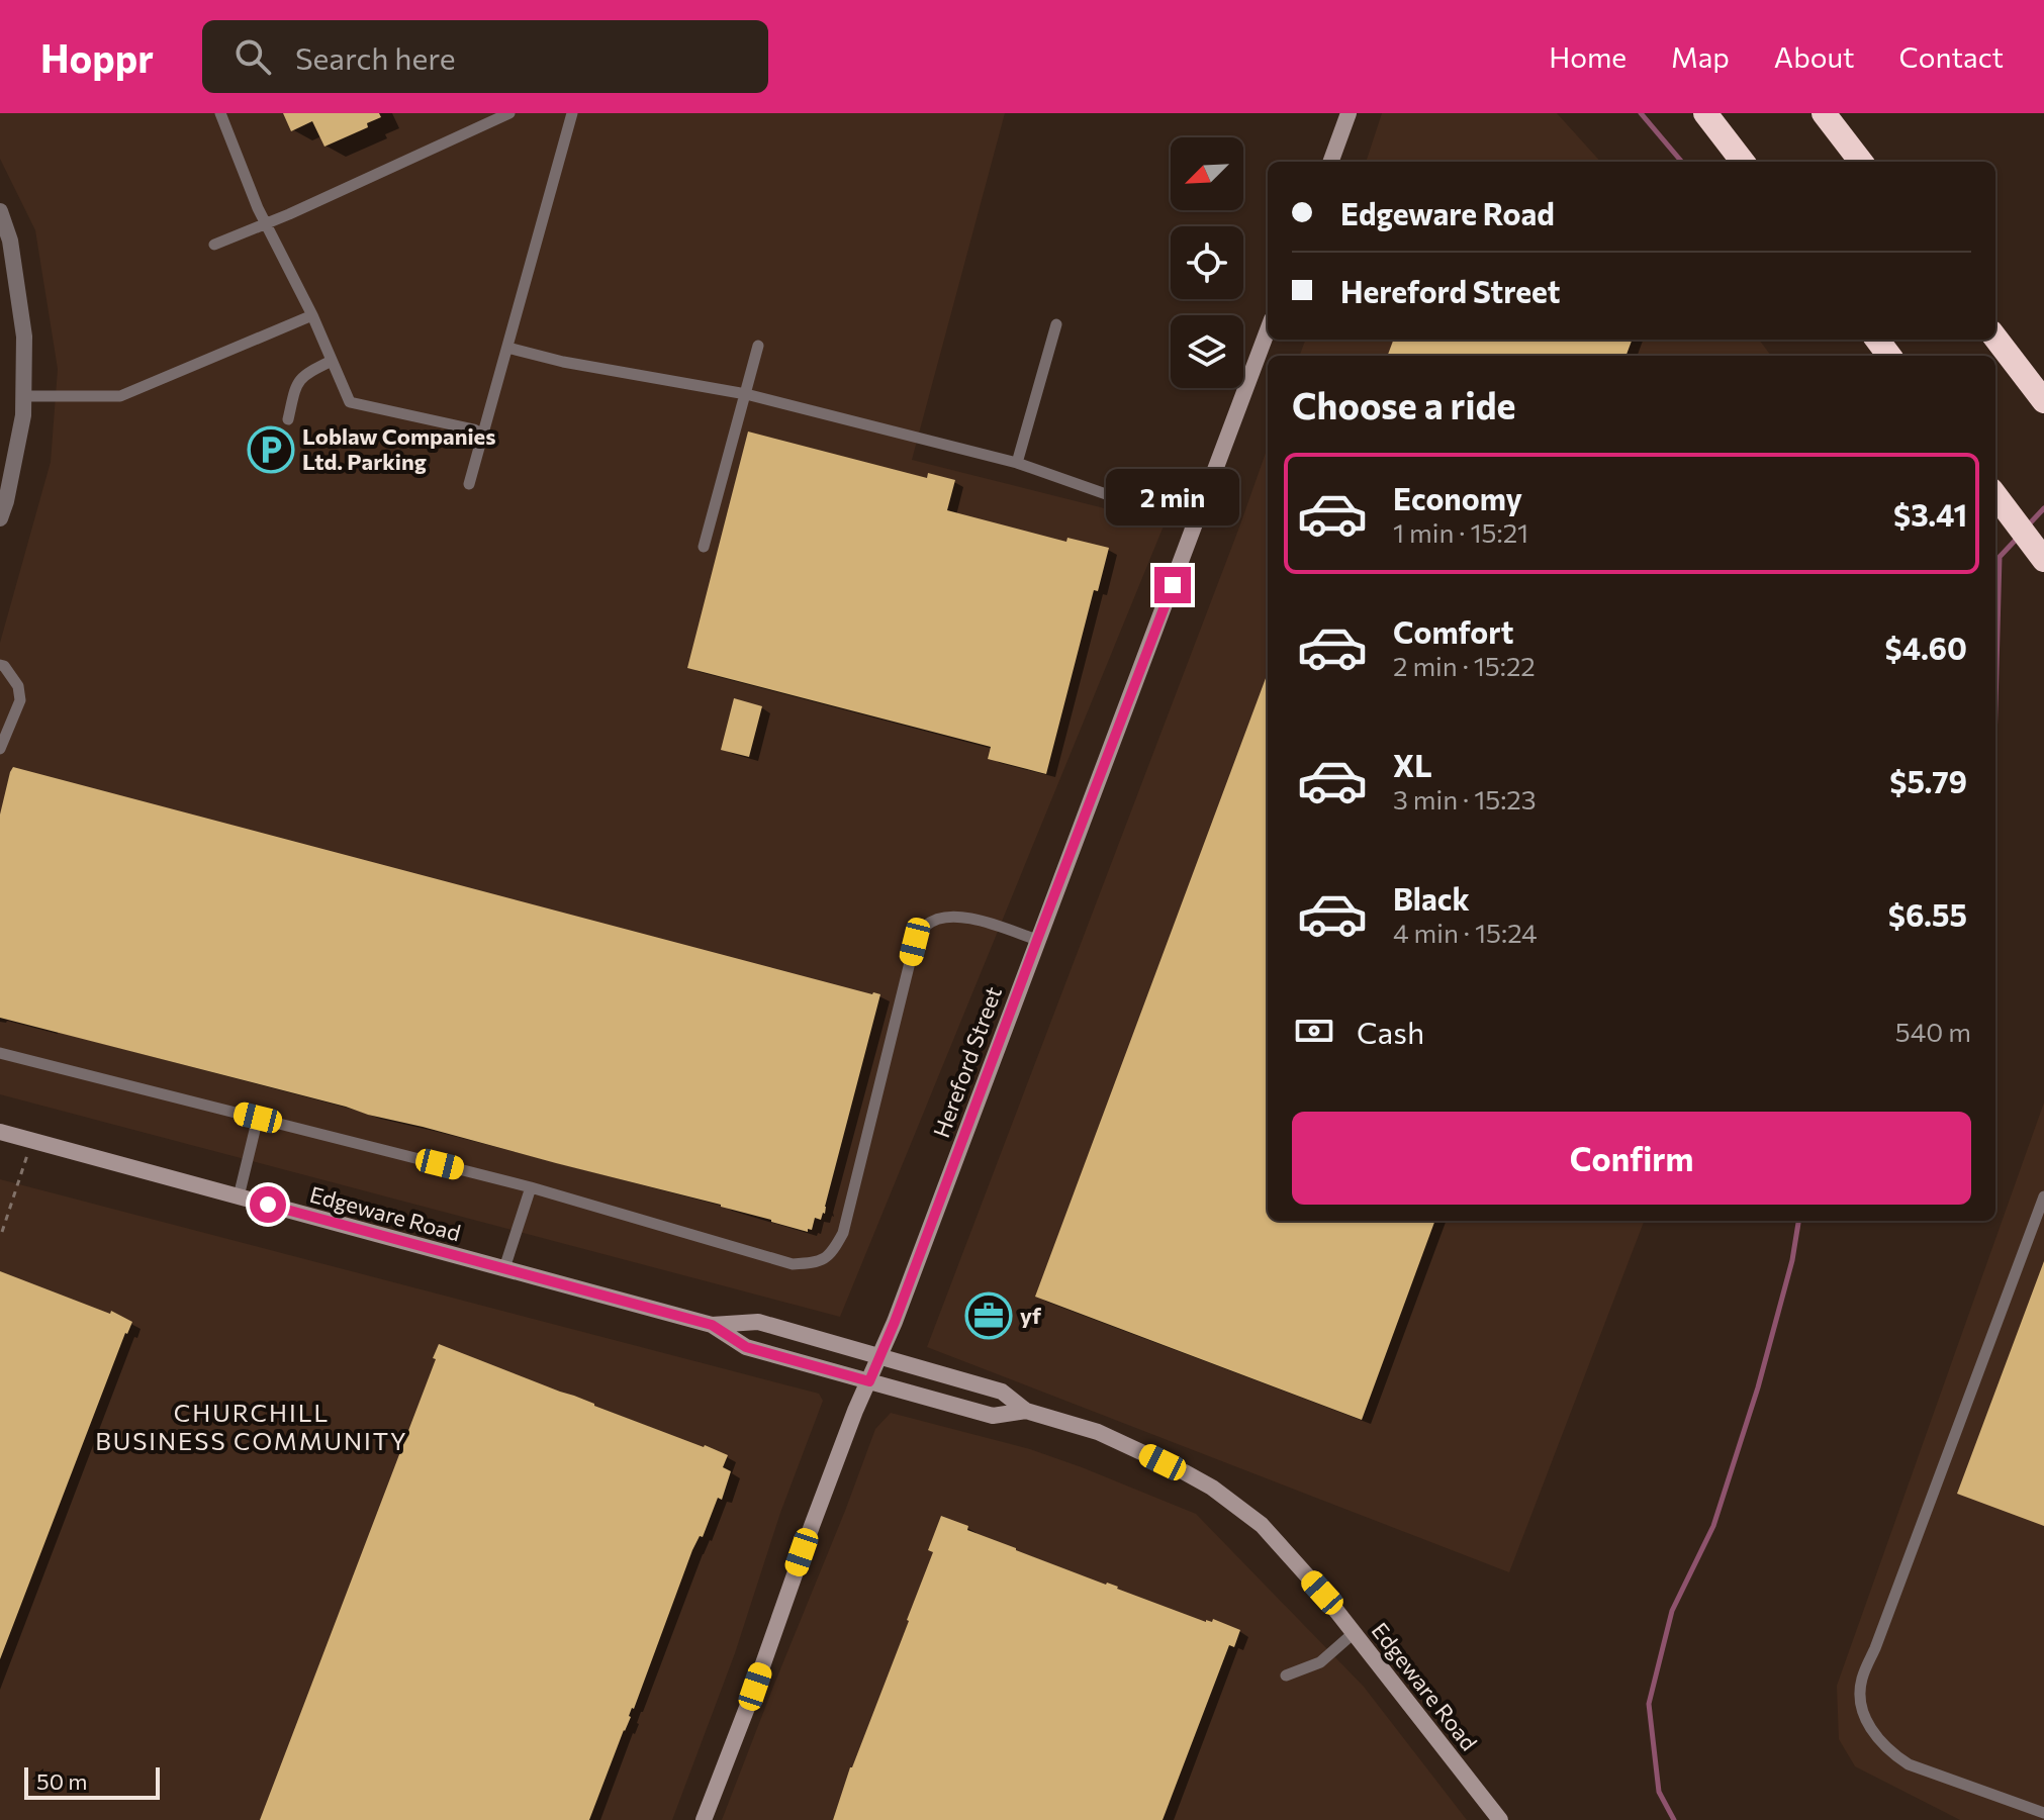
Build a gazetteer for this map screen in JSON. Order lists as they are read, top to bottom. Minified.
{"streets":{"street":["Hereford Street","Edgeware Road"]},"crossings":[["Hereford Street","Edgeware Road"]],"districts":["CHURCHILL BUSINESS COMMUNITY"],"places":{"parking":["Loblaw Companies Ltd. Parking"],"office":["yf"]},"scale_bar":"50 m","north":"bottom left","page":{"header":"Hoppr","search":"Search here","nav":["Home","Map","About","Contact"],"banner":["Edgeware Road","Hereford Street"],"heading":"Choose a ride","list":[{"name":"Economy","note":"1 min · 15:21","value":"$3.41"},{"name":"Comfort","note":"2 min · 15:22","value":"$4.60"},{"name":"XL","note":"3 min · 15:23","value":"$5.79"},{"name":"Black","note":"4 min · 15:24","value":"$6.55"}],"bubble":"2 min","pay":["Cash","540 m"],"buttons":"Confirm","scale":"50 m"}}
